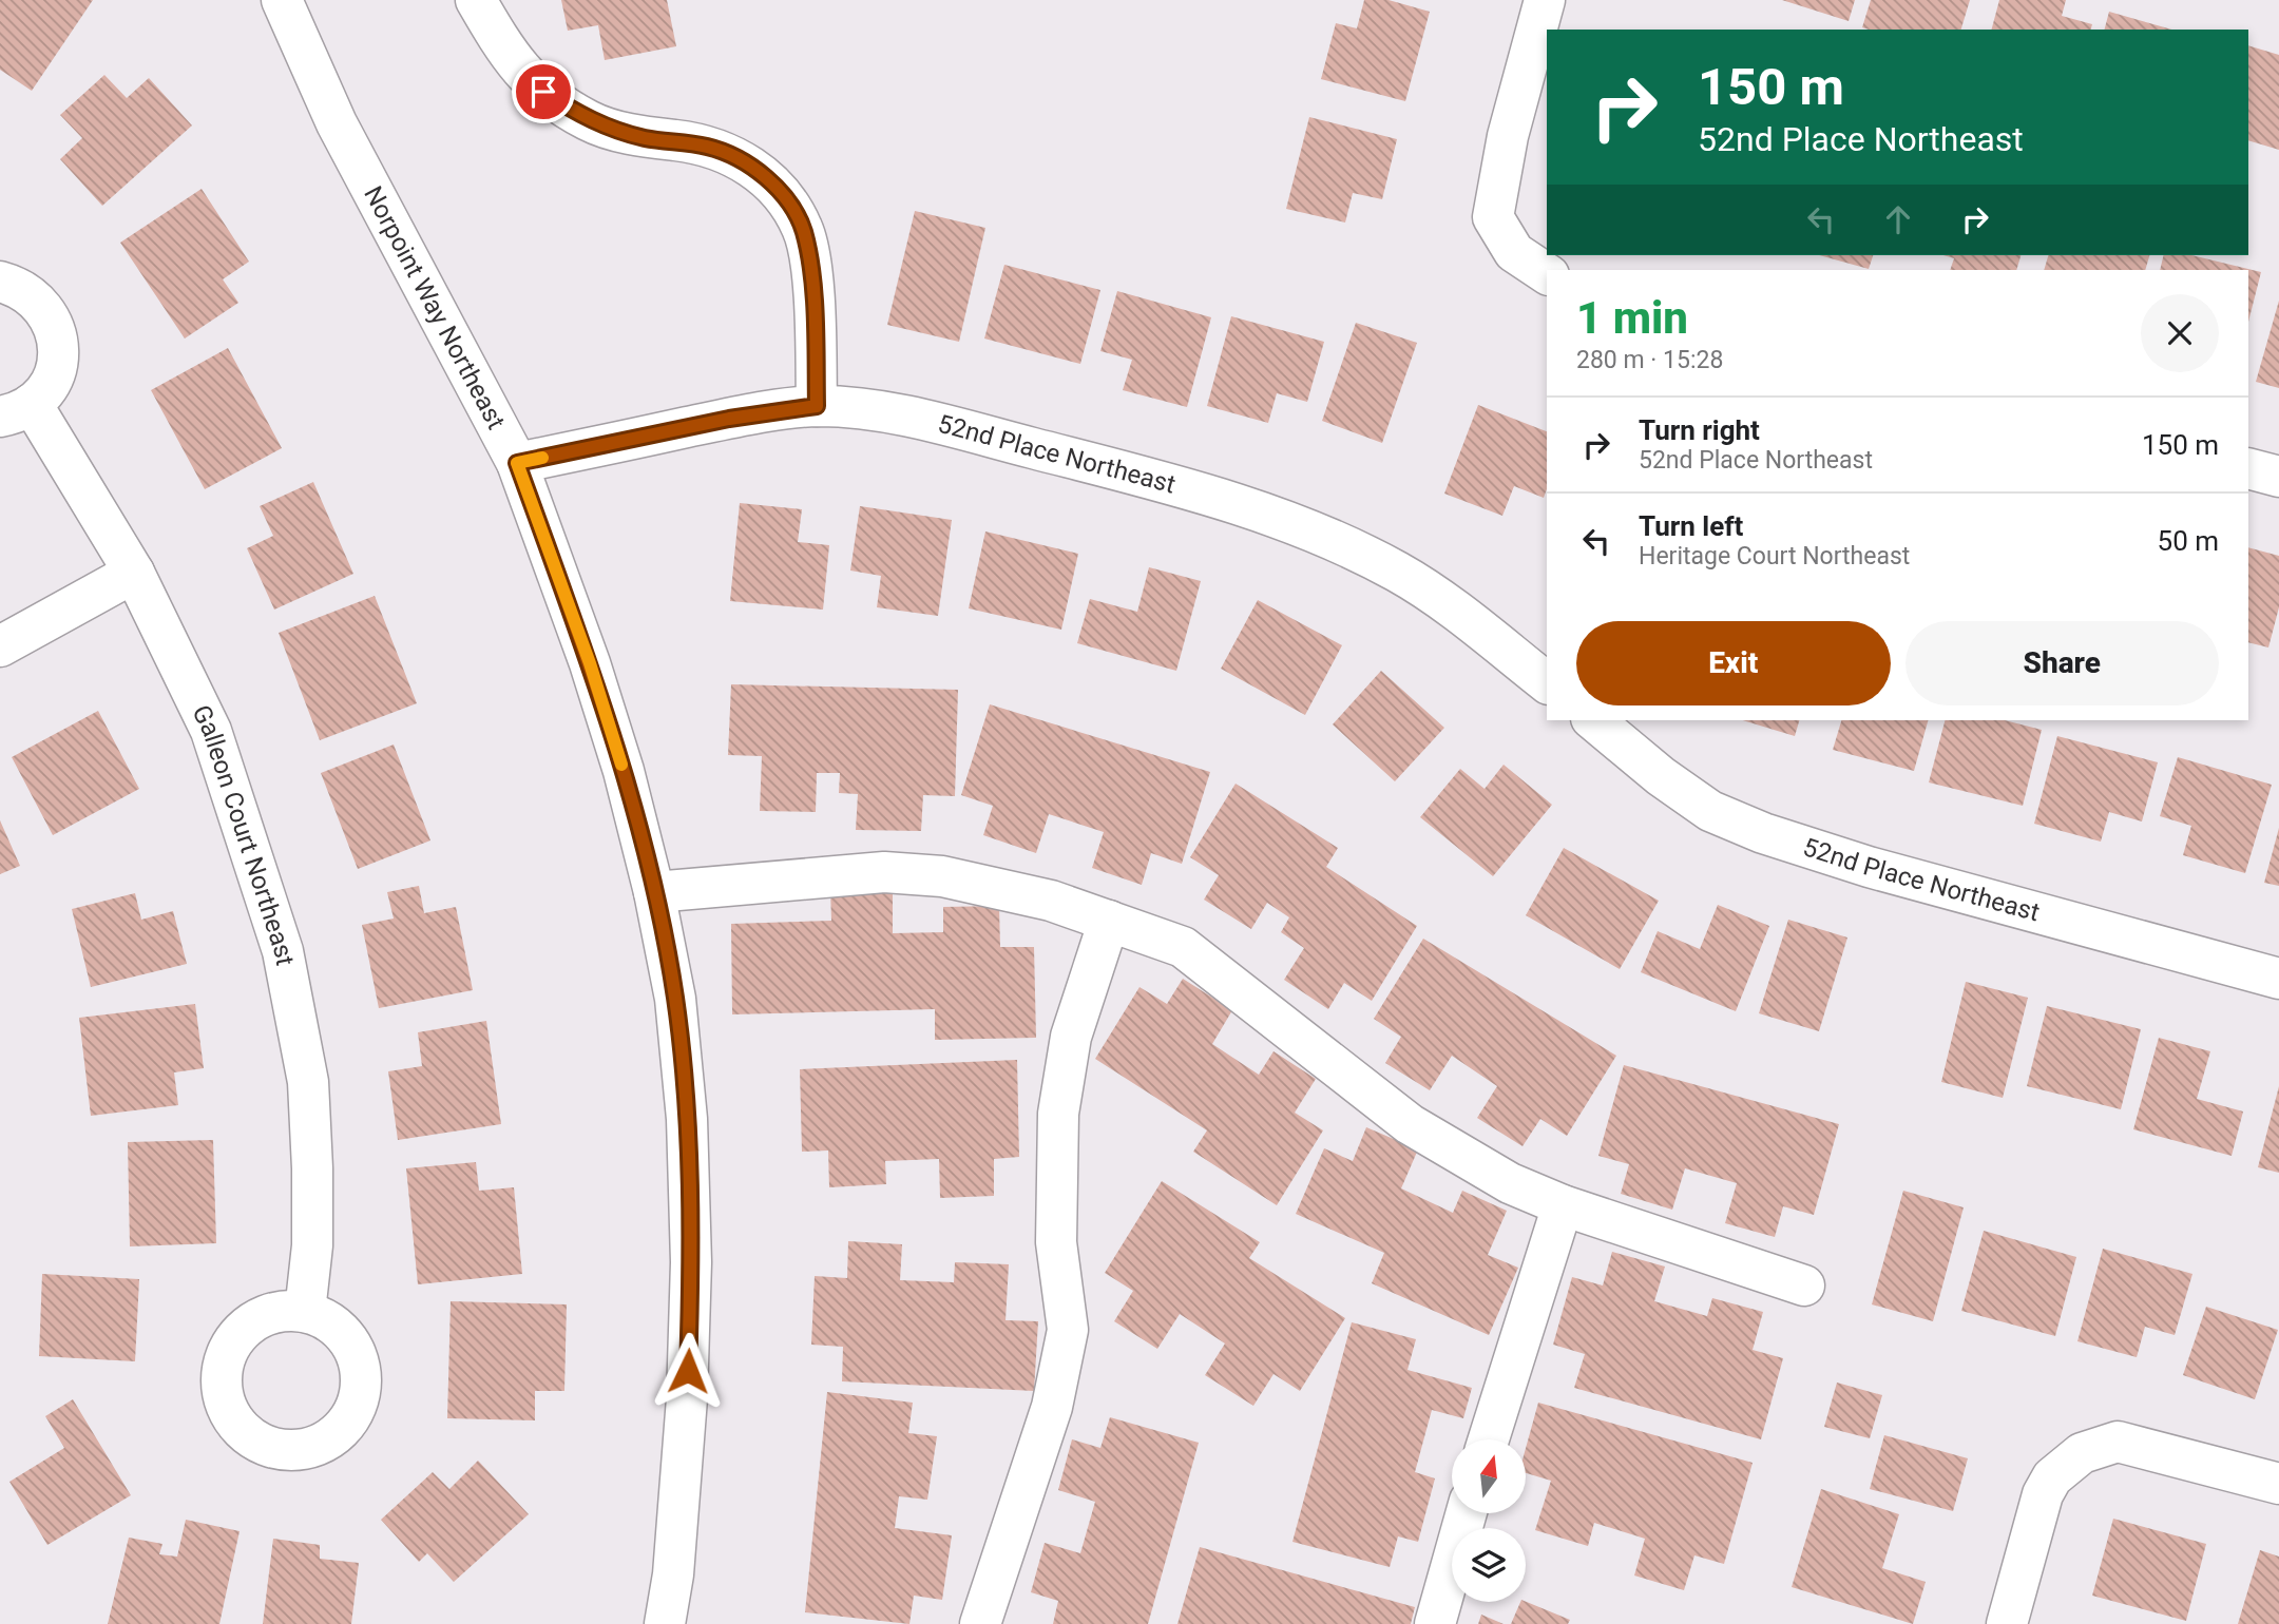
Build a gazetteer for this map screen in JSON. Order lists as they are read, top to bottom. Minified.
{"streets":{"street":["Norpoint Way Northeast","52nd Place Northeast","Galleon Court Northeast"]},"crossings":[["Norpoint Way Northeast","52nd Place Northeast"]],"north":"top","page":{"turn":["150 m","52nd Place Northeast"],"heading":["1 min","280 m · 15:28"],"list":[{"name":"Turn right","note":"52nd Place Northeast","value":"150 m"},{"name":"Turn left","note":"Heritage Court Northeast","value":"50 m"}],"buttons":["Exit","Share"]}}
